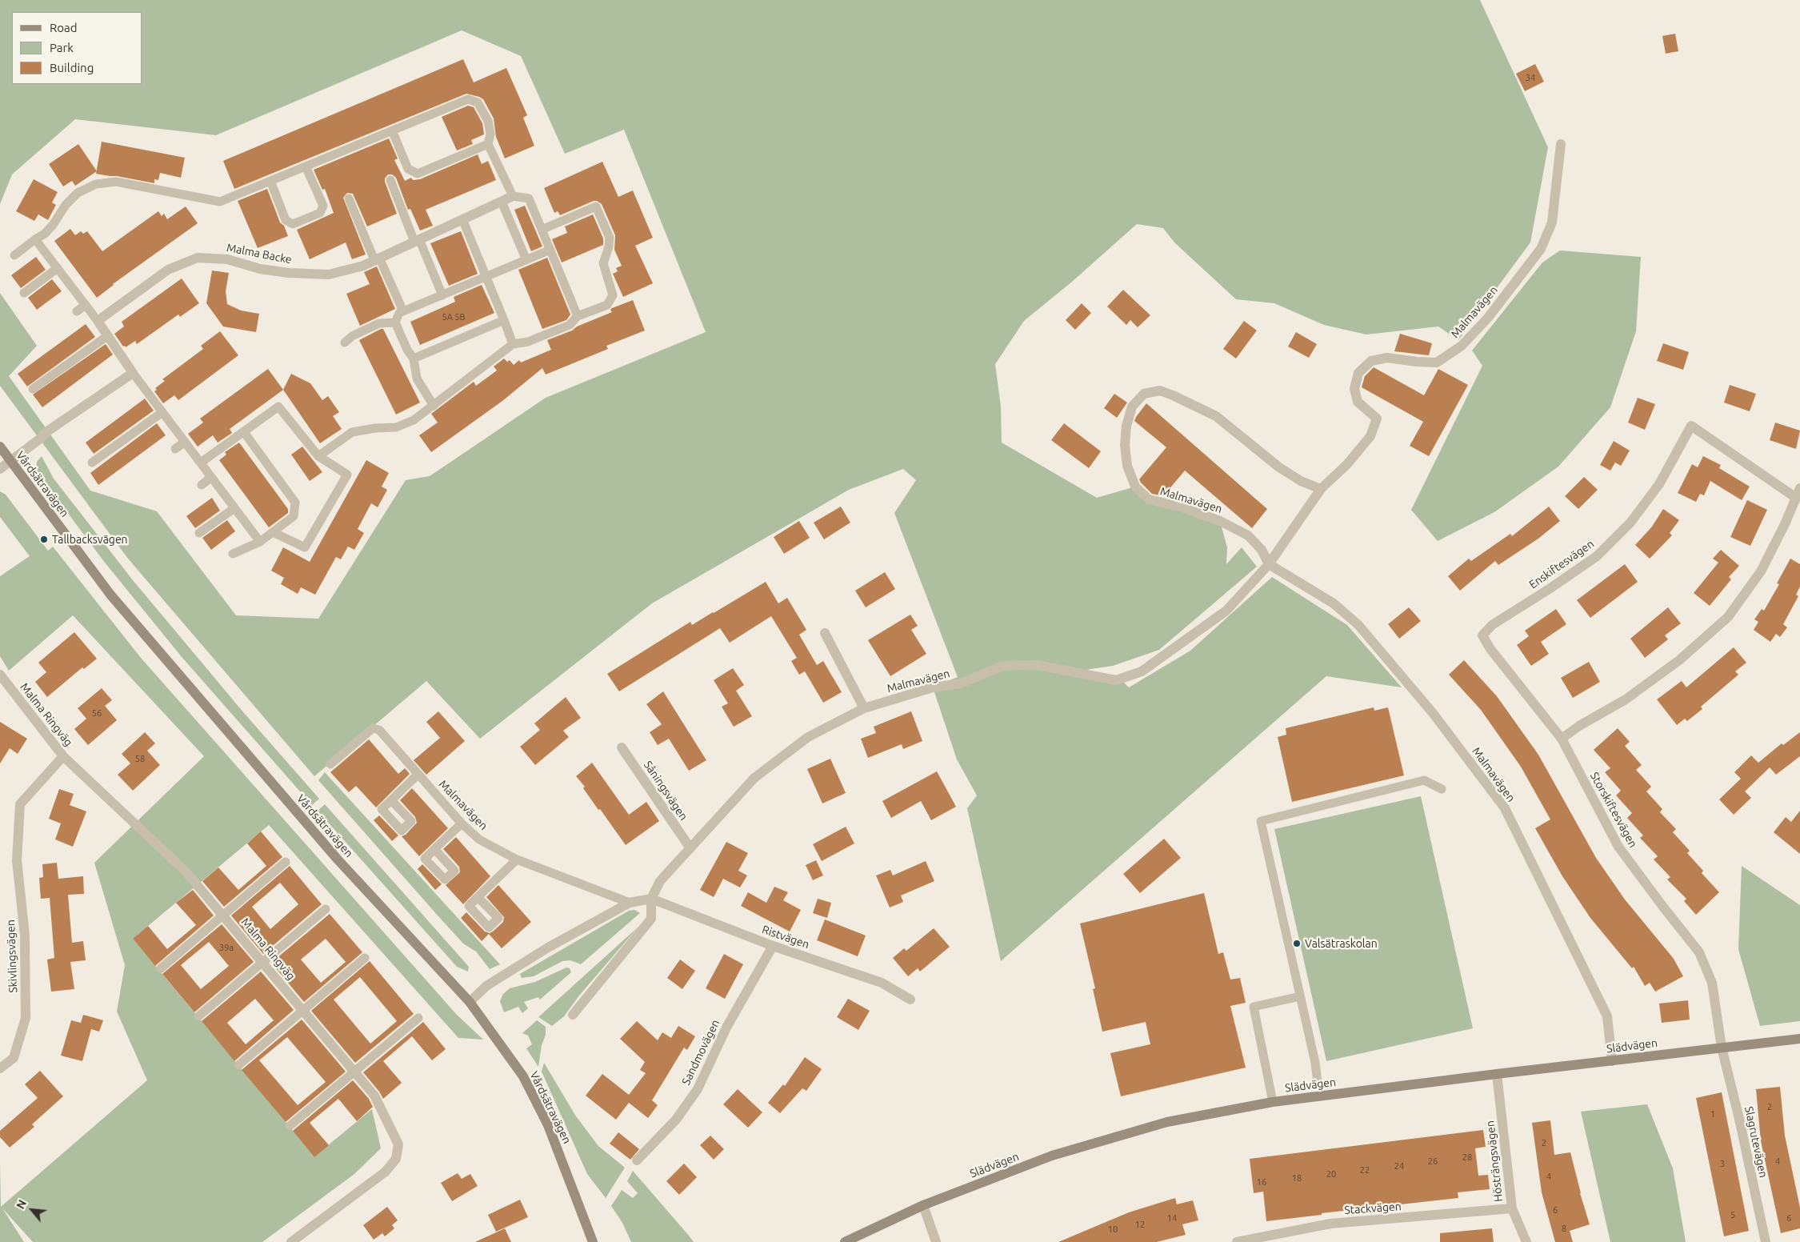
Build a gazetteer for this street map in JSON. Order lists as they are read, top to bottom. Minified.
{"streets":{"main road":["Vårdsätravägen","Slädvägen"],"street":["Malma Backe","Malmavägen","Enskiftesvägen","Malma Ringväg","Såningsvägen","Storskiftesvägen","Ristvägen","Skivlingsvägen","Sandmovägen","Slagrutevägen","Hösträngsvägen","Stackvägen"]},"crossings":[["Malmavägen","Såningsvägen"],["Malmavägen","Ristvägen"],["Malmavägen","Slädvägen"],["Enskiftesvägen","Storskiftesvägen"],["Malma Ringväg","Skivlingsvägen"],["Storskiftesvägen","Slädvägen"],["Storskiftesvägen","Slagrutevägen"],["Ristvägen","Sandmovägen"],["Slädvägen","Slagrutevägen"],["Slädvägen","Hösträngsvägen"],["Hösträngsvägen","Stackvägen"]],"places":["Tallbacksvägen","Valsätraskolan"],"house_numbers":["34","5A 5B","56","58","39a","2","1","2","28","26","4","3","24","22","20","4","18","16","6","5","14","6","12","8","10"],"legend":["Road","Park","Building"],"north":"top left"}
